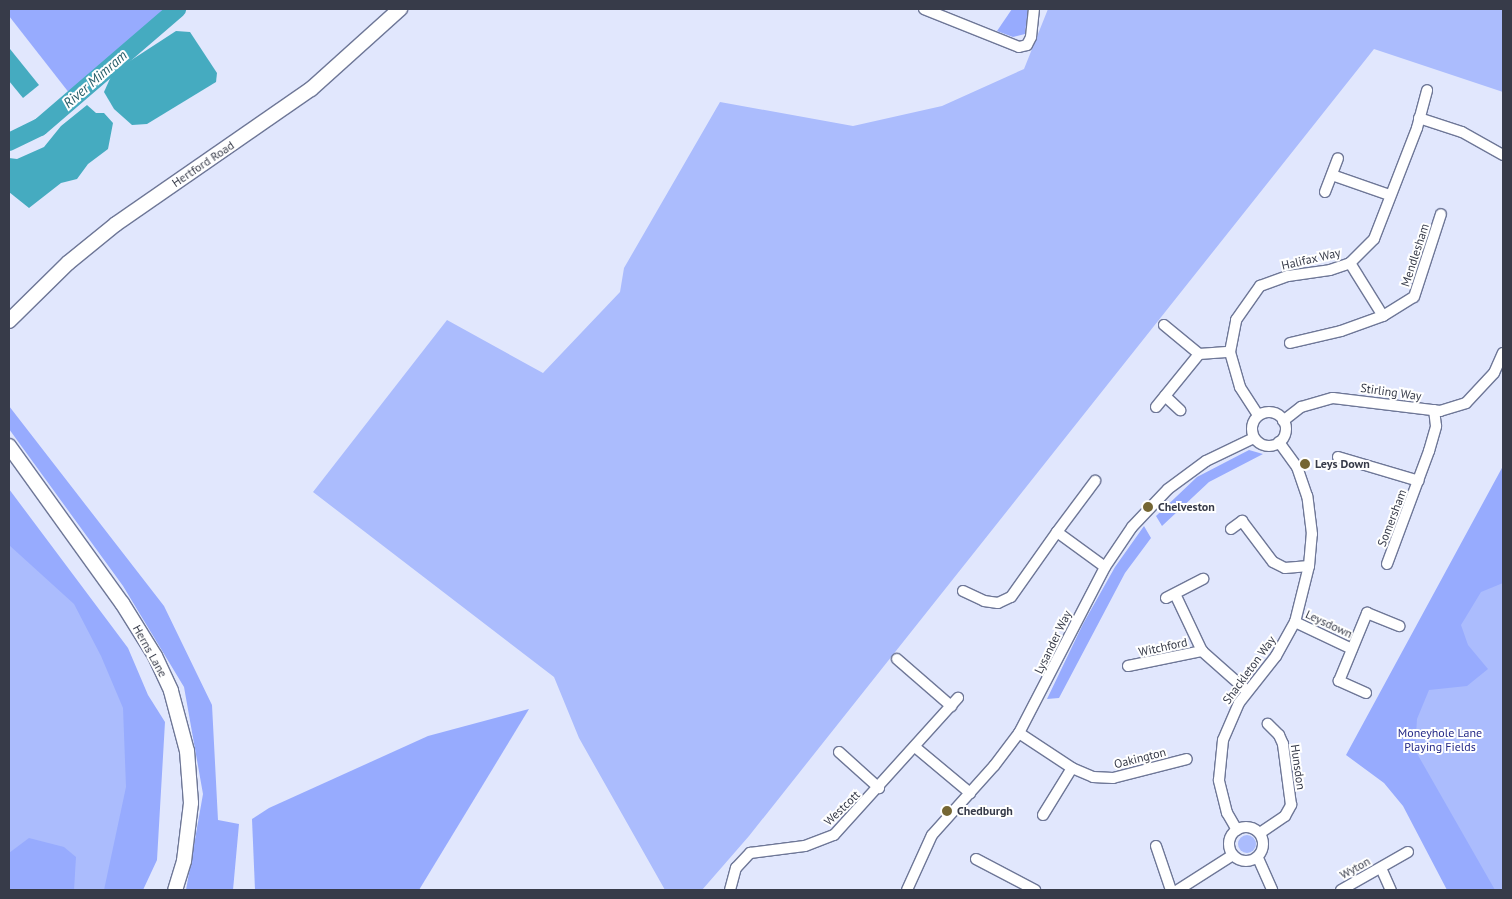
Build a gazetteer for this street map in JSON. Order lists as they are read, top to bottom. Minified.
{"streets":{"main road":["Hertford Road","Herns Lane"],"street":["Mendlesham","Halifax Way","Stirling Way","Somersham","Leysdown","Lysander Way","Witchford","Shackleton Way","Oakington","Hunsdon","Westcott","Wyton"]},"crossings":[["Halifax Way","Stirling Way"],["Halifax Way","Lysander Way"],["Halifax Way","Shackleton Way"],["Stirling Way","Somersham"],["Stirling Way","Lysander Way"],["Stirling Way","Shackleton Way"],["Leysdown","Shackleton Way"],["Lysander Way","Shackleton Way"],["Lysander Way","Oakington"],["Witchford","Shackleton Way"],["Shackleton Way","Hunsdon"]],"water":["River Mimram"],"parks":["Moneyhole Lane Playing Fields"],"places":["Leys Down","Chelveston","Chedburgh"]}
